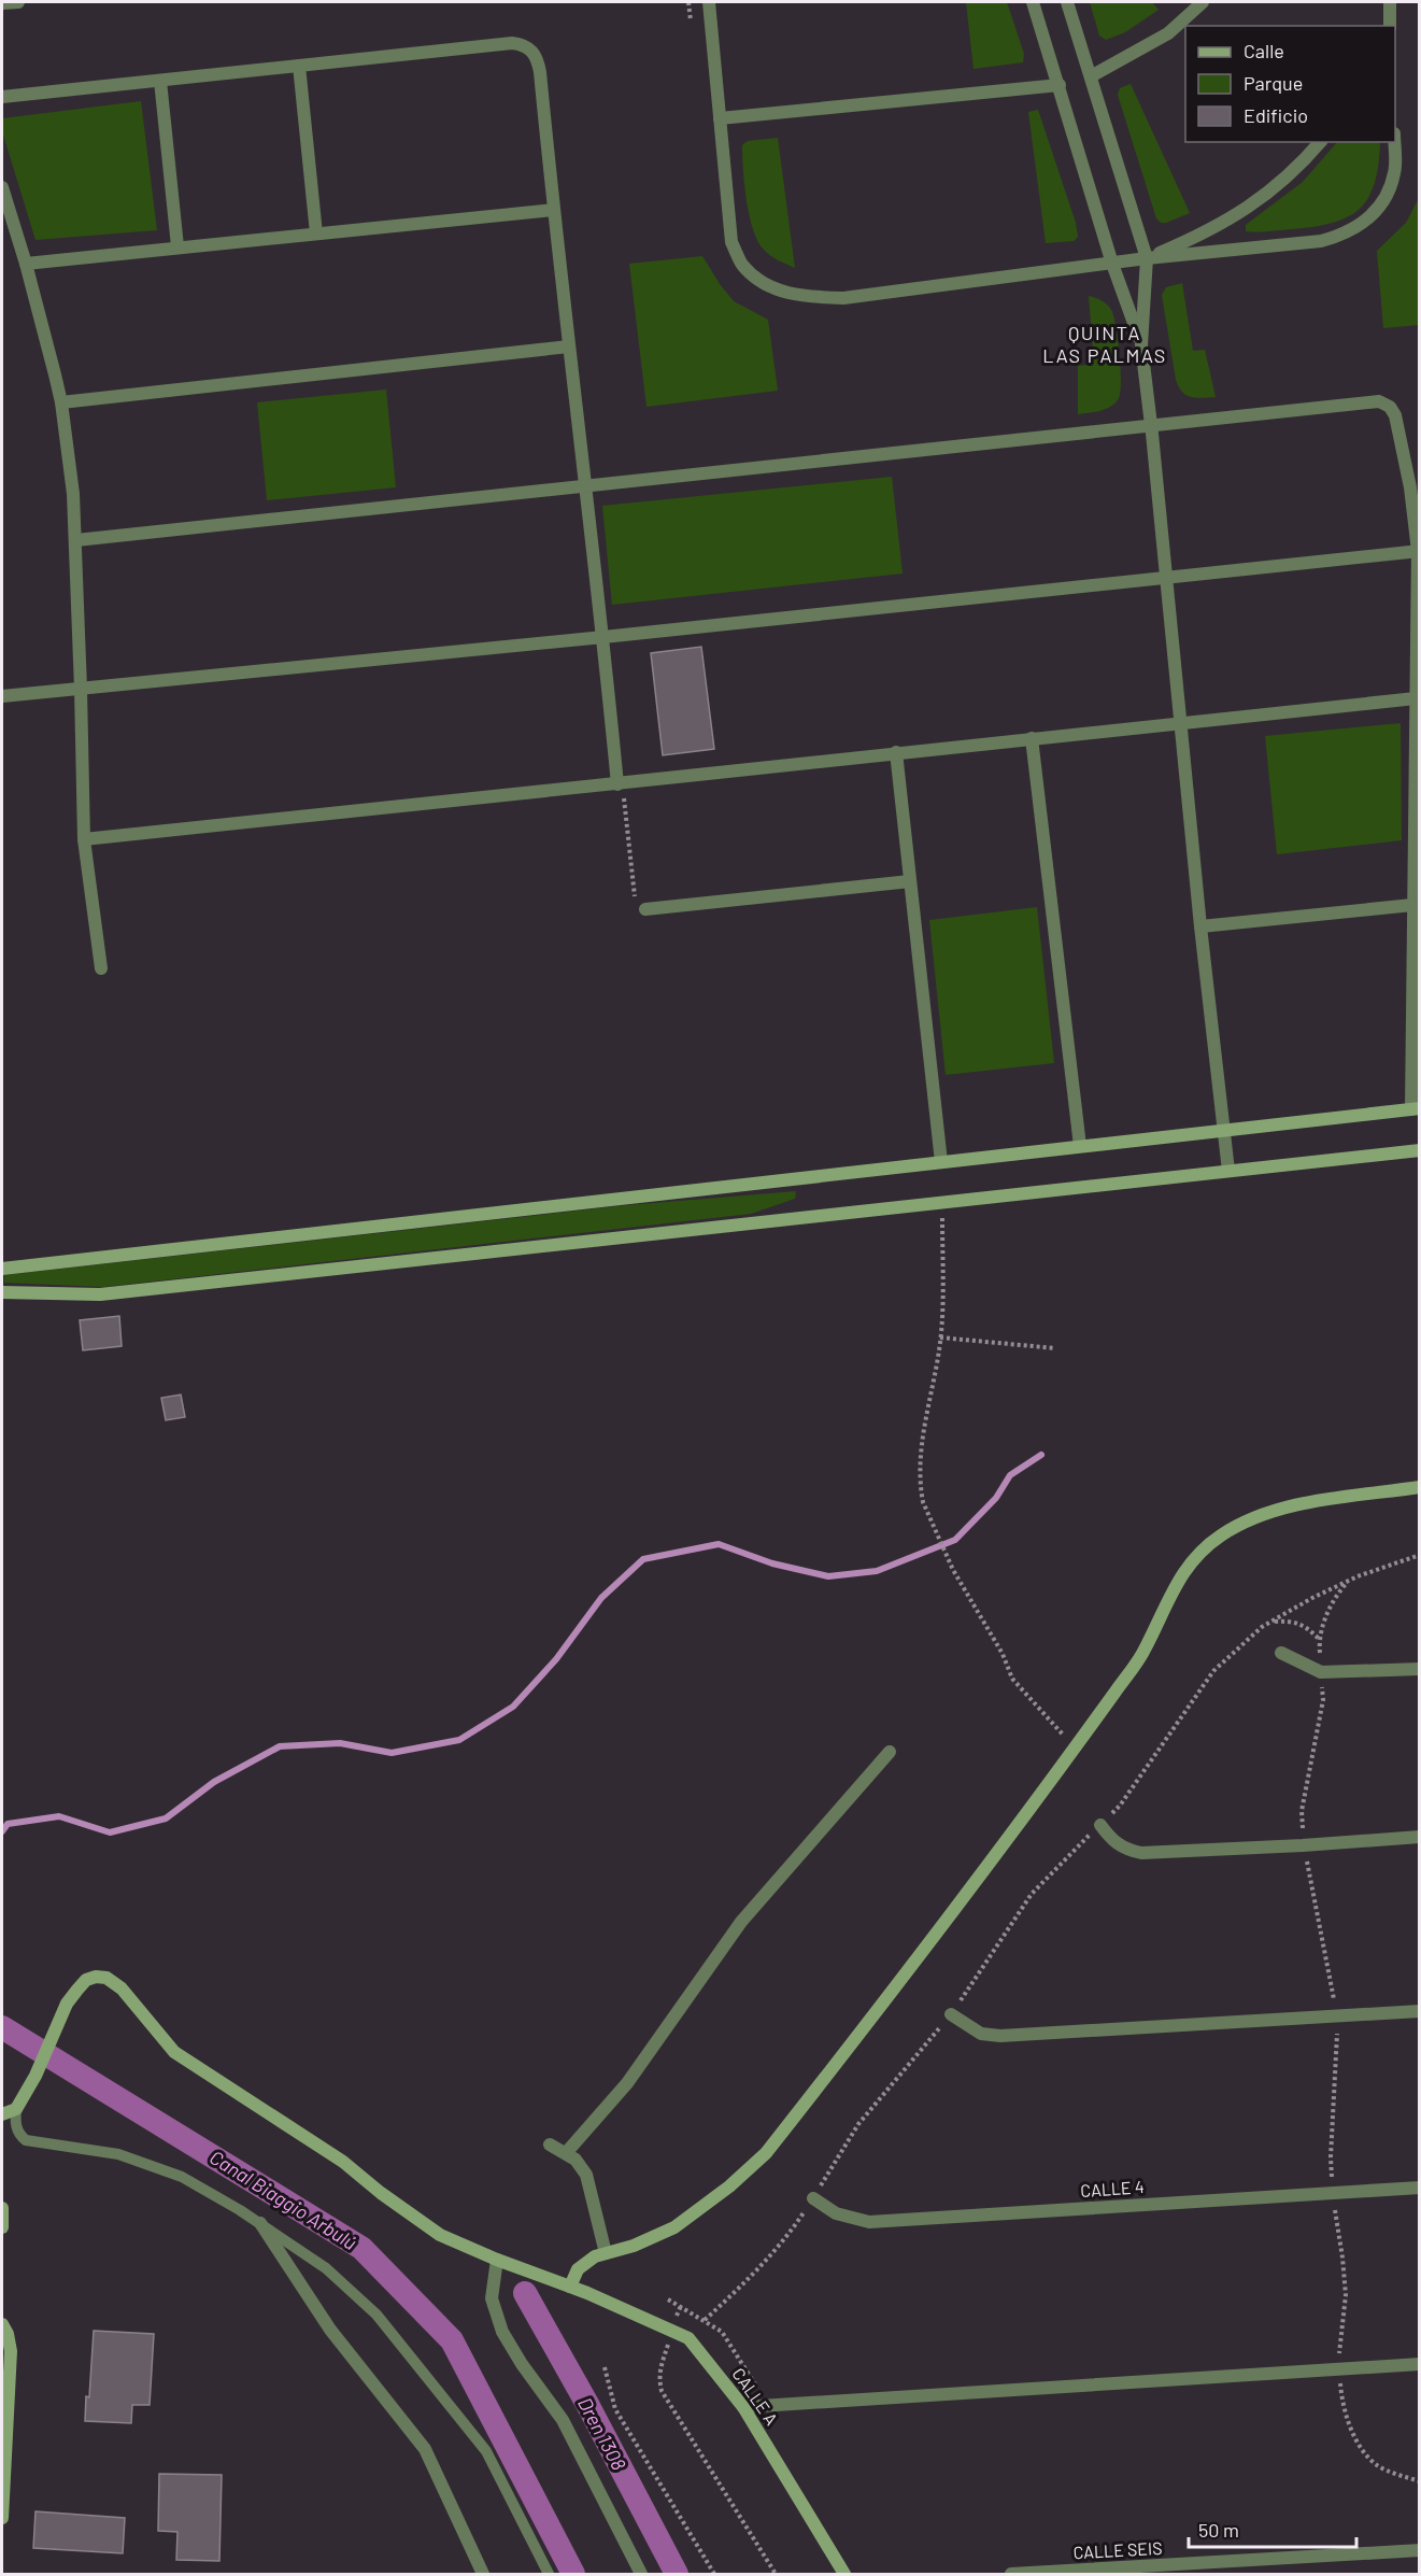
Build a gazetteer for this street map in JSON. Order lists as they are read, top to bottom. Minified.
{"streets":{"street":["CALLE 4","CALLE A","CALLE SEIS"]},"districts":["QUINTA LAS PALMAS"],"water":["Canal Biaggio Arbulú","Dren 1308"],"legend":["Calle","Parque","Edificio"],"scale_bar":"50 m"}
